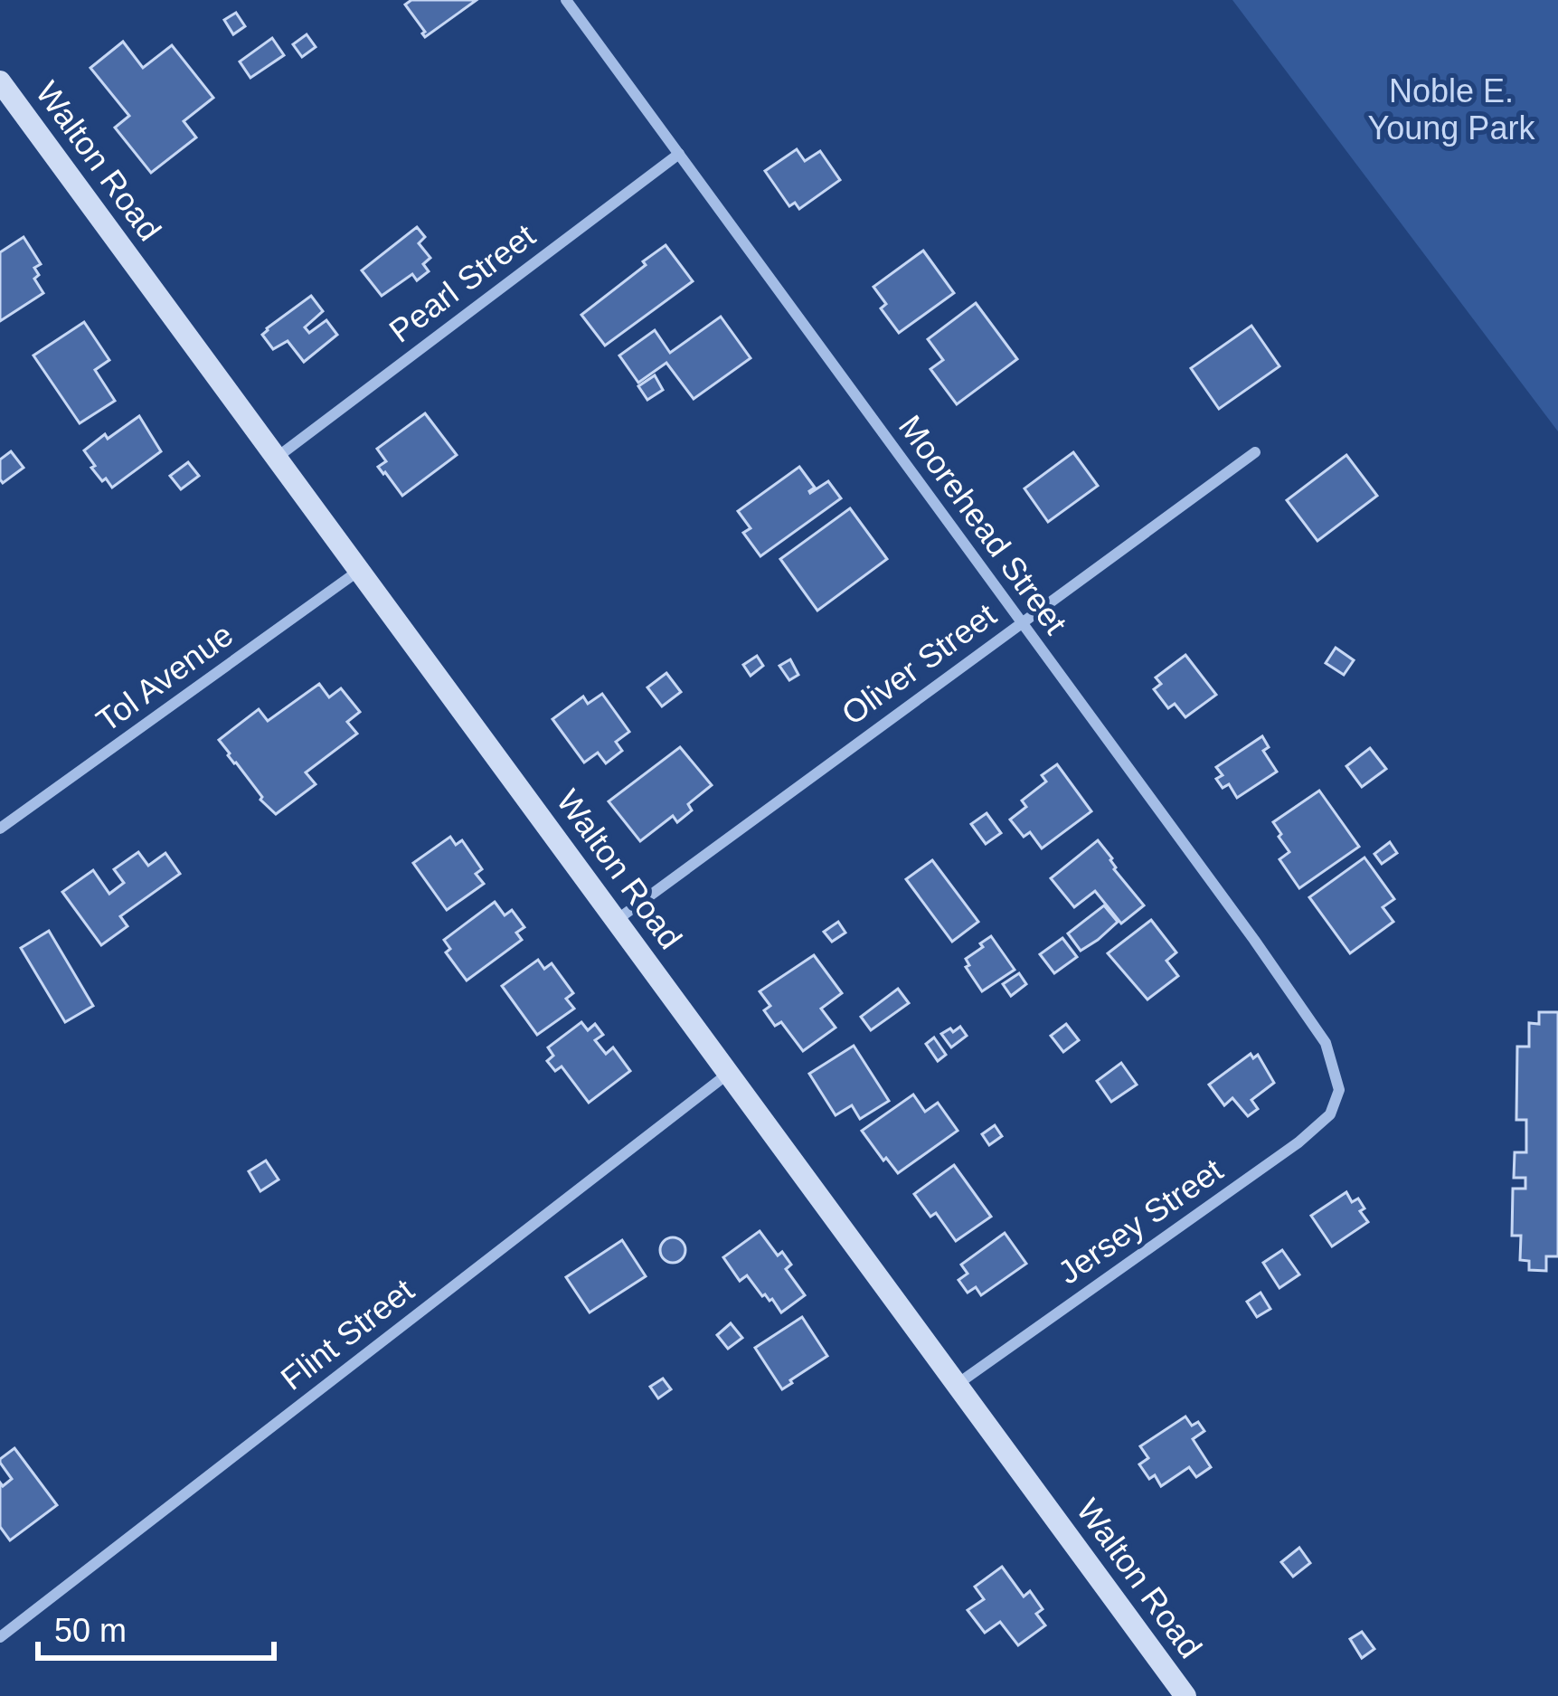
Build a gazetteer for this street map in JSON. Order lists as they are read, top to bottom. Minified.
{"streets":{"street":["Walton Road","Pearl Street","Moorehead Street","Oliver Street","Tol Avenue","Jersey Street","Flint Street"]},"crossings":[["Walton Road","Pearl Street"],["Walton Road","Oliver Street"],["Walton Road","Tol Avenue"],["Walton Road","Jersey Street"],["Walton Road","Flint Street"],["Pearl Street","Moorehead Street"],["Moorehead Street","Oliver Street"],["Moorehead Street","Jersey Street"]],"parks":["Noble E. Young Park"],"scale_bar":"50 m"}
